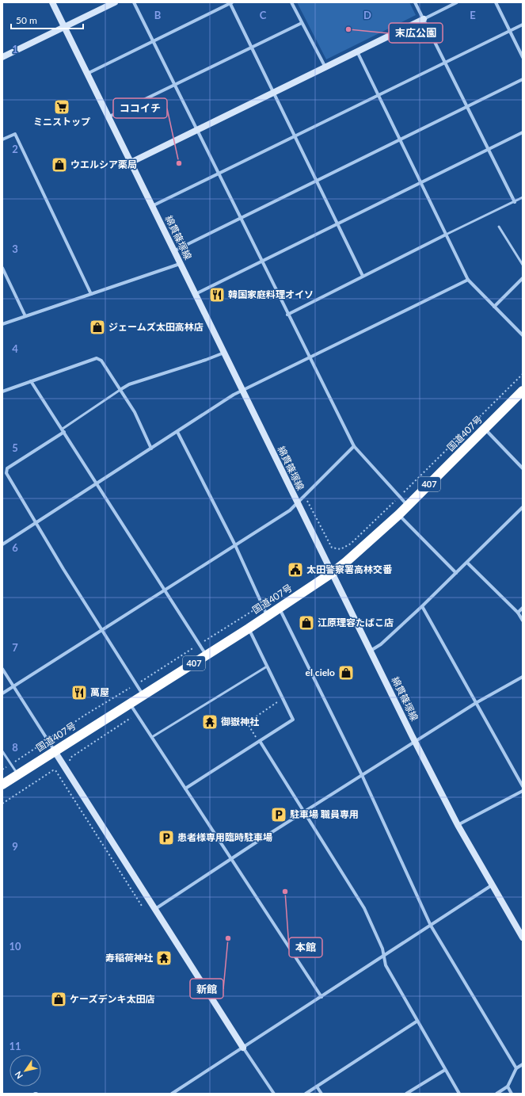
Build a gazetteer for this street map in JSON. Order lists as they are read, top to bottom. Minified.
{"streets":{"highway":["国道407号","407"],"main road":["綿貫篠塚線"]},"crossings":[["綿貫篠塚線","国道407号"]],"places":{"other":["末広公園","ココイチ","本館","新館"],"supermarket":["ミニストップ"],"shop":["ウエルシア薬局","ジェームズ太田高林店","江原理容たばこ店","el cielo","ケーズデンキ太田店"],"restaurant":["韓国家庭料理オイソ","萬屋"],"public building":["太田警察署高林交番"],"temple":["御嶽神社","寿稲荷神社"],"parking":["駐車場 職員専用","患者様専用臨時駐車場"]},"scale_bar":"50 m","north":"bottom left","grid":{"columns":["B","C","D","E"],"rows":["1","2","3","4","5","6","7","8","9","10","11"]}}
